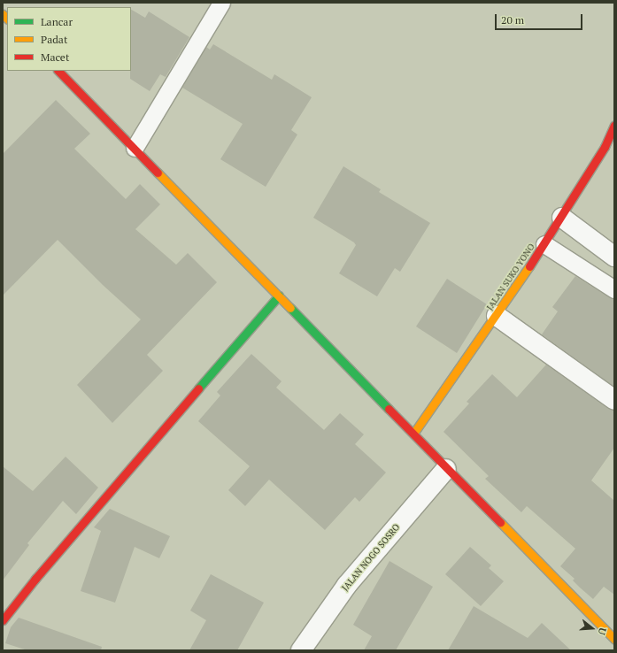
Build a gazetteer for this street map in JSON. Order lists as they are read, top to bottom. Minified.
{"streets":{"street":["JALAN SUKO YONO","JALAN NOGO SOSRO"]},"legend":["Lancar","Padat","Macet"],"scale_bar":"20 m","north":"right"}
